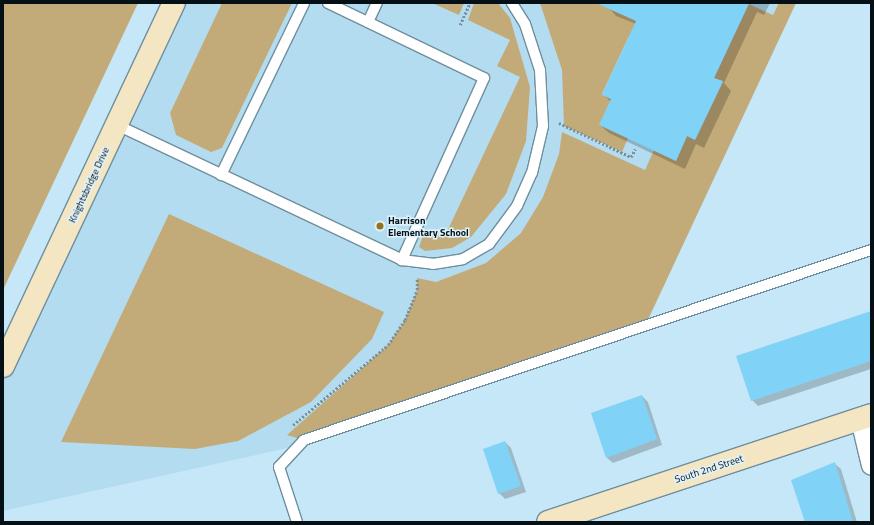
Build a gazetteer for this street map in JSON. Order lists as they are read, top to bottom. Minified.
{"streets":{"street":["Knightsbridge Drive","South 2nd Street"]},"places":["Harrison Elementary School"]}
